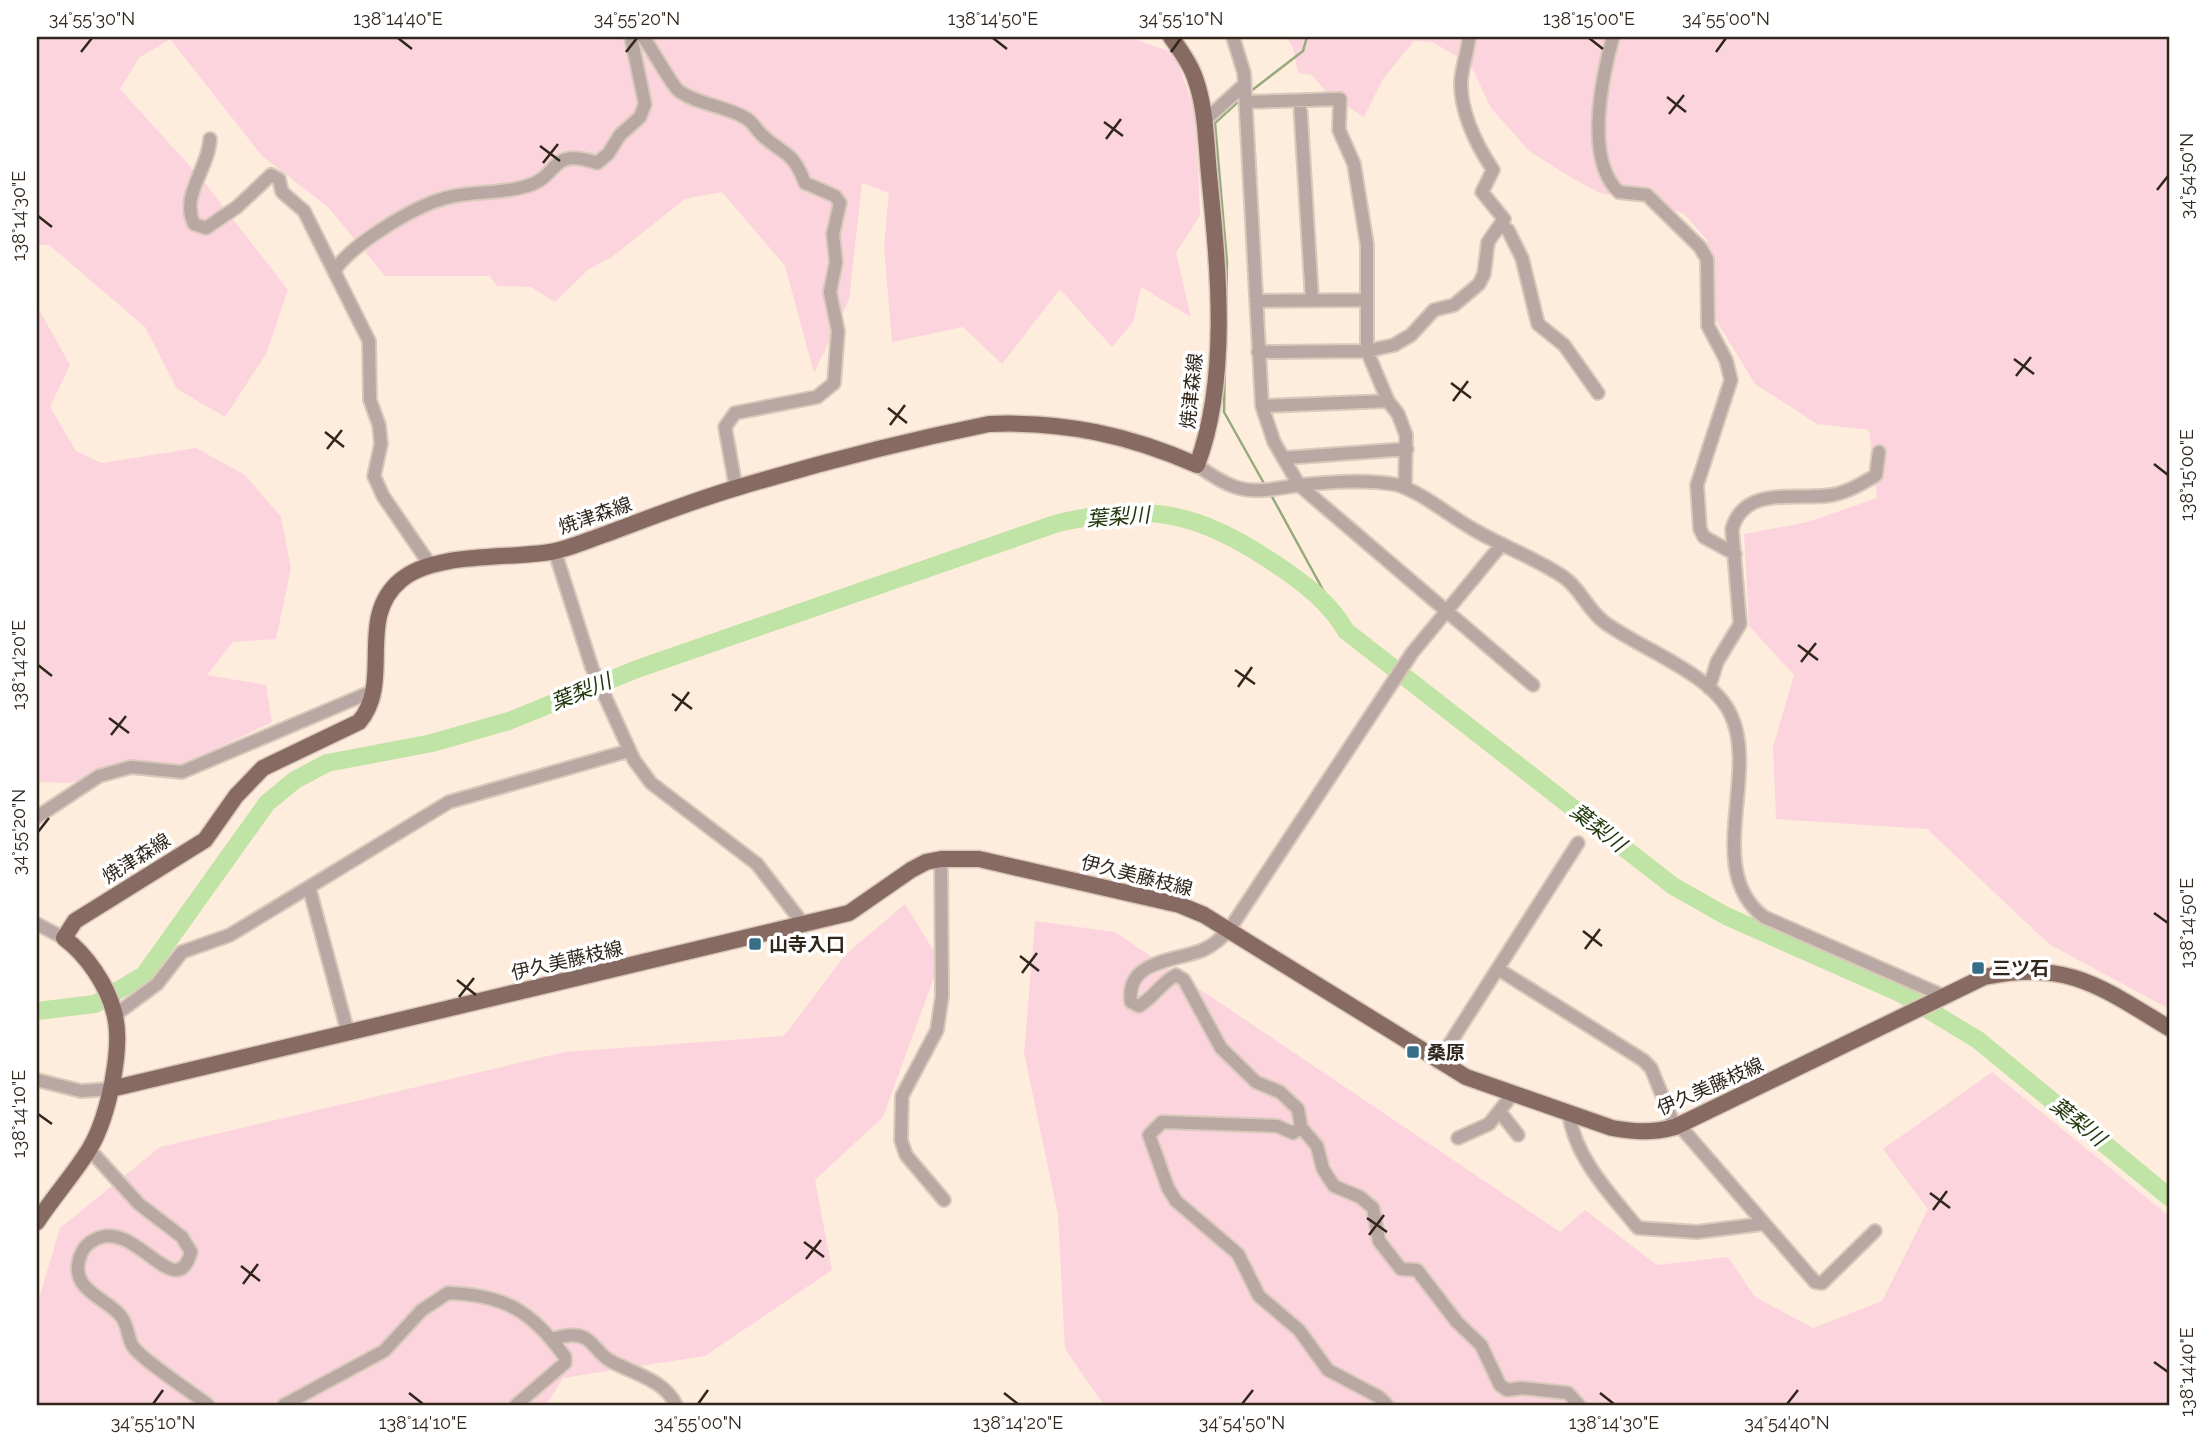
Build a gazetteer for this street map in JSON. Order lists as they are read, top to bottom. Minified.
{"streets":{"main road":["焼津森線","伊久美藤枝線"]},"water":["葉梨川"],"places":{"transit":["山寺入口","三ツ石","桑原"]},"coordinates":["34°55'30\"N","138°14'40\"E","34°55'20\"N","138°14'50\"E","34°55'10\"N","138°15'00\"E","34°55'00\"N","34°54'50\"N","138°14'30\"E","138°14'20\"E","138°14'10\"E","34°54'40\"N"]}
